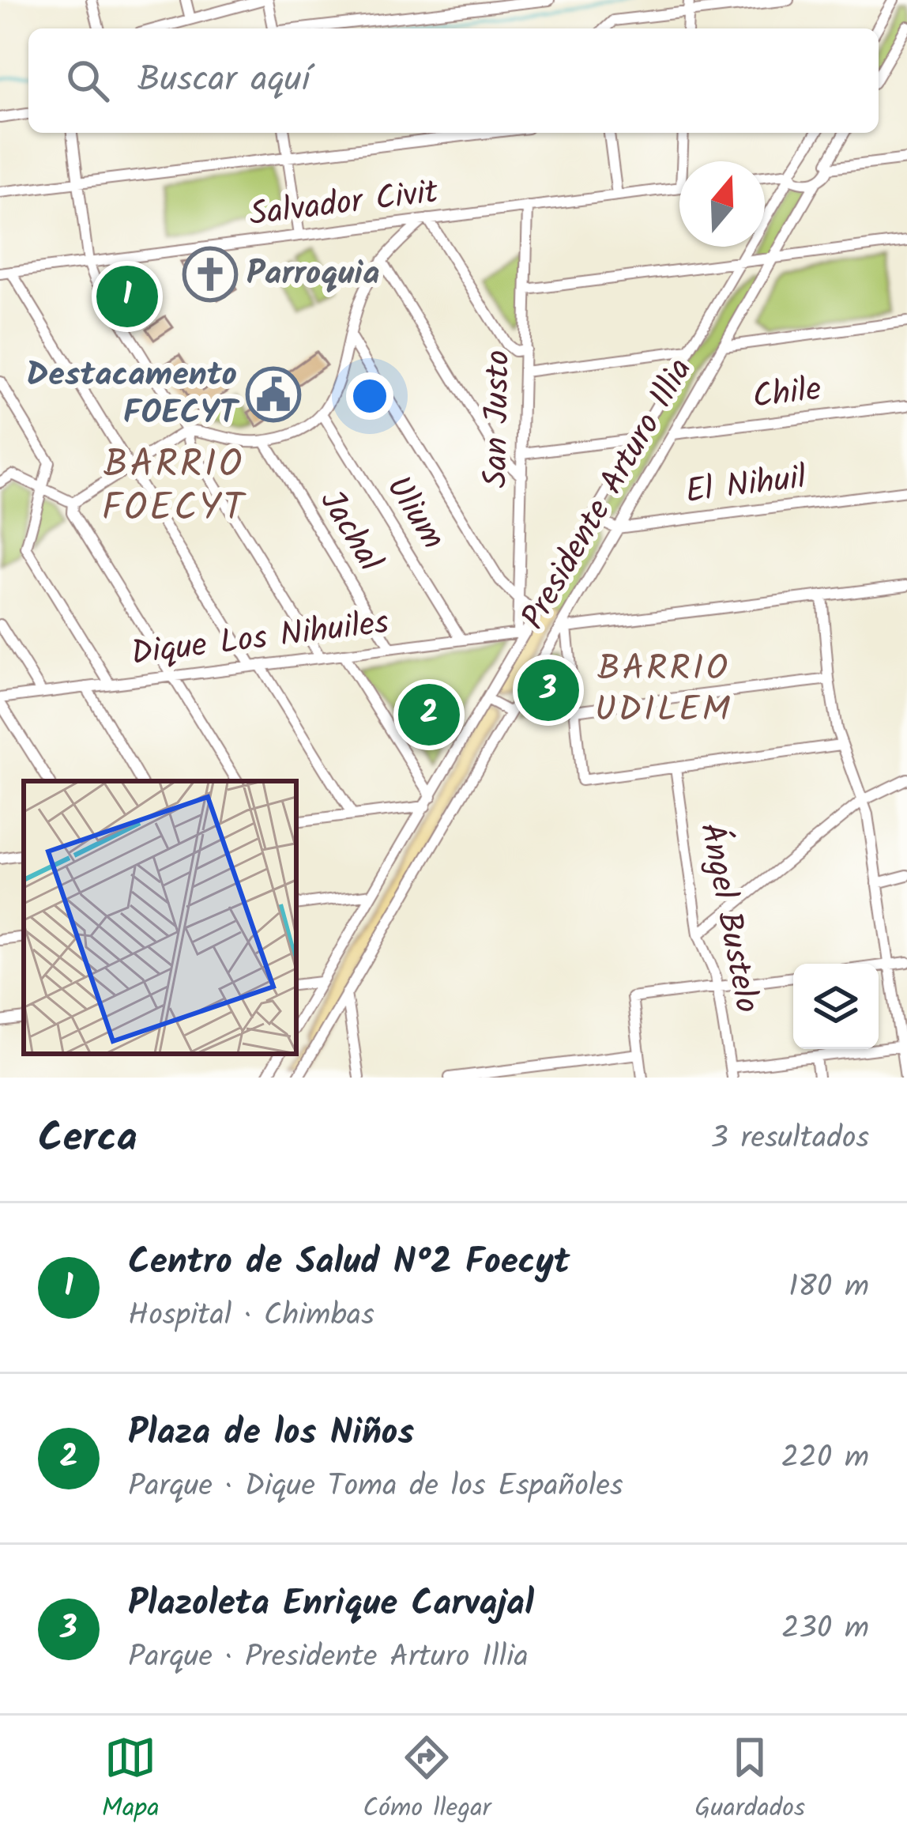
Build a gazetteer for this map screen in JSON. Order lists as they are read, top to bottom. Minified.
{"streets":{"street":["Salvador Civit","Chile","San Justo","El Nihuil","Presidente Arturo Illia","Ulium","Jachal","Dique Los Nihuiles","Ángel Bustelo"]},"crossings":[["Salvador Civit","San Justo"],["Chile","Presidente Arturo Illia"],["San Justo","Presidente Arturo Illia"],["San Justo","Dique Los Nihuiles"],["El Nihuil","Presidente Arturo Illia"],["Presidente Arturo Illia","Dique Los Nihuiles"],["Ulium","Dique Los Nihuiles"],["Jachal","Dique Los Nihuiles"]],"districts":["BARRIO FOECYT","BARRIO UDILEM"],"places":{"church":["Parroquia"],"public building":["Destacamento FOECYT"]},"north":"top","page":{"search":"Buscar aquí","pins":["1","3","2"],"heading":["Cerca","3 resultados"],"list":[{"mark":"1","name":"Centro de Salud N°2 Foecyt","note":"Hospital · Chimbas","value":"180 m"},{"mark":"2","name":"Plaza de los Niños","note":"Parque · Dique Toma de los Españoles","value":"220 m"},{"mark":"3","name":"Plazoleta Enrique Carvajal","note":"Parque · Presidente Arturo Illia","value":"230 m"}],"nav":["Mapa","Cómo llegar","Guardados"]}}
